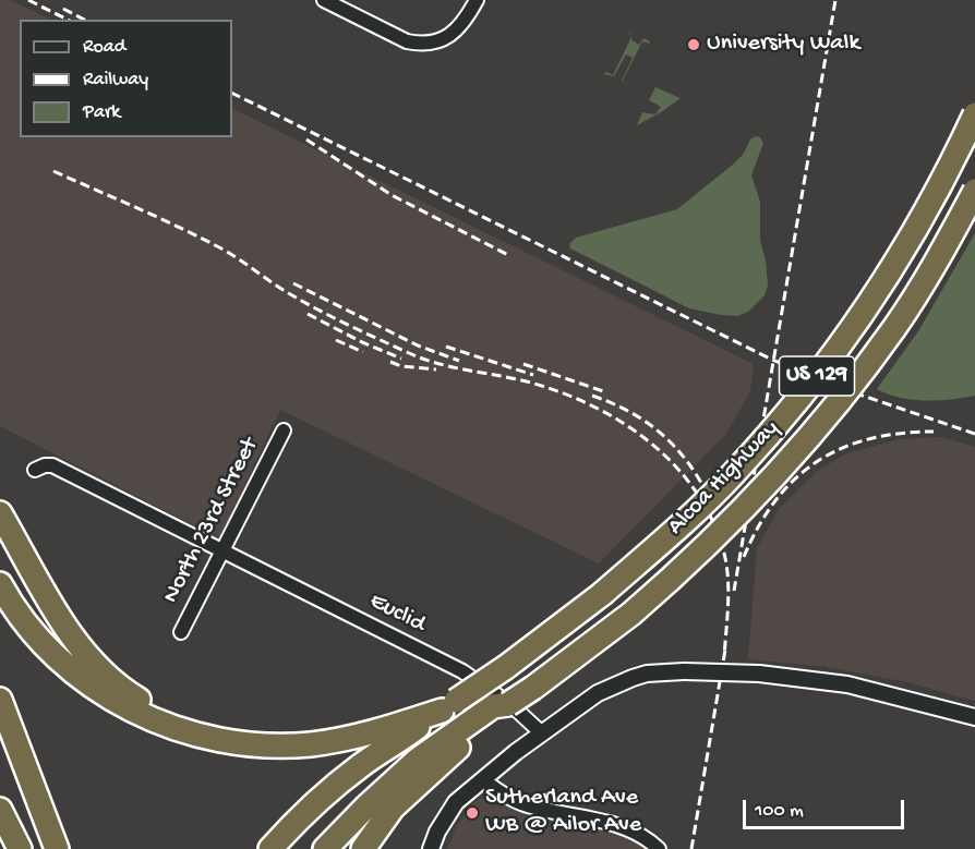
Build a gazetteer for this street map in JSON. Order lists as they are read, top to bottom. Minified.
{"streets":{"highway":["US 129","Alcoa Highway"],"street":["North 23rd Street","Euclid"]},"crossings":[["North 23rd Street","Euclid"]],"places":["University Walk","Sutherland Ave WB @ Ailor Ave"],"legend":["Road","Railway","Park"],"scale_bar":"100 m"}
